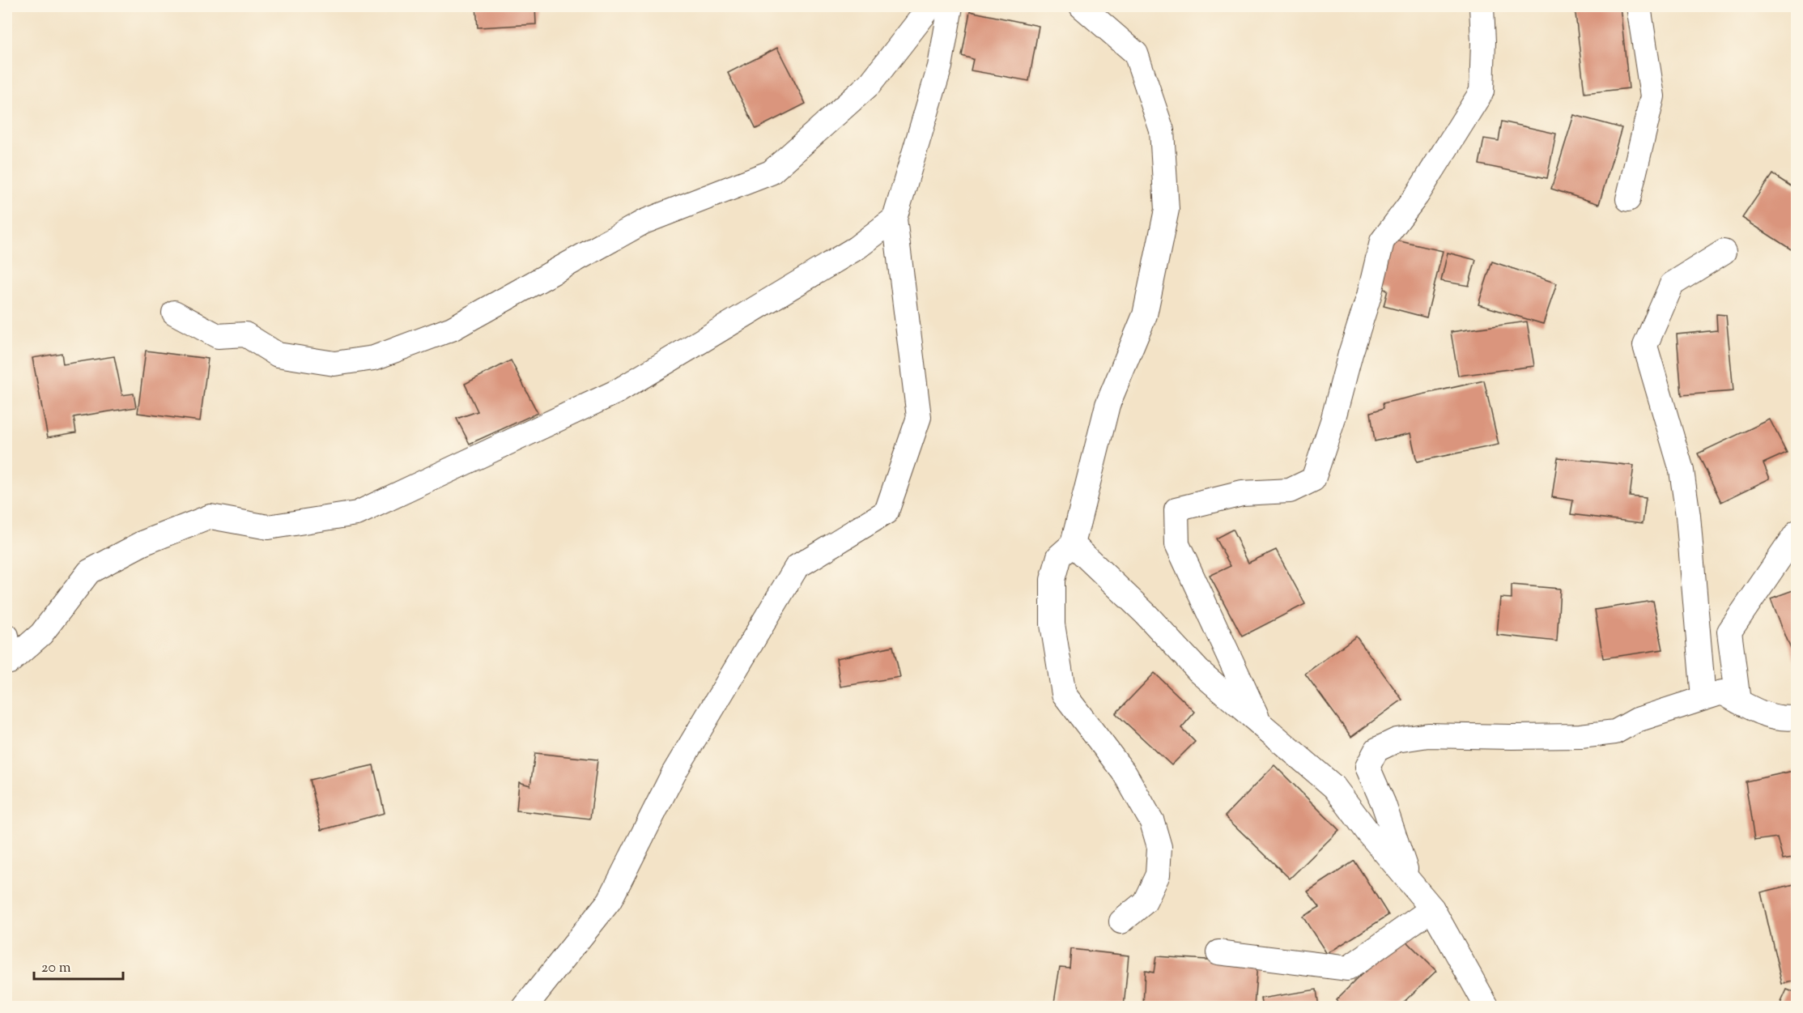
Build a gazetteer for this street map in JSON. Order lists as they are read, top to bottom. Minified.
{"scale_bar":"20 m"}
